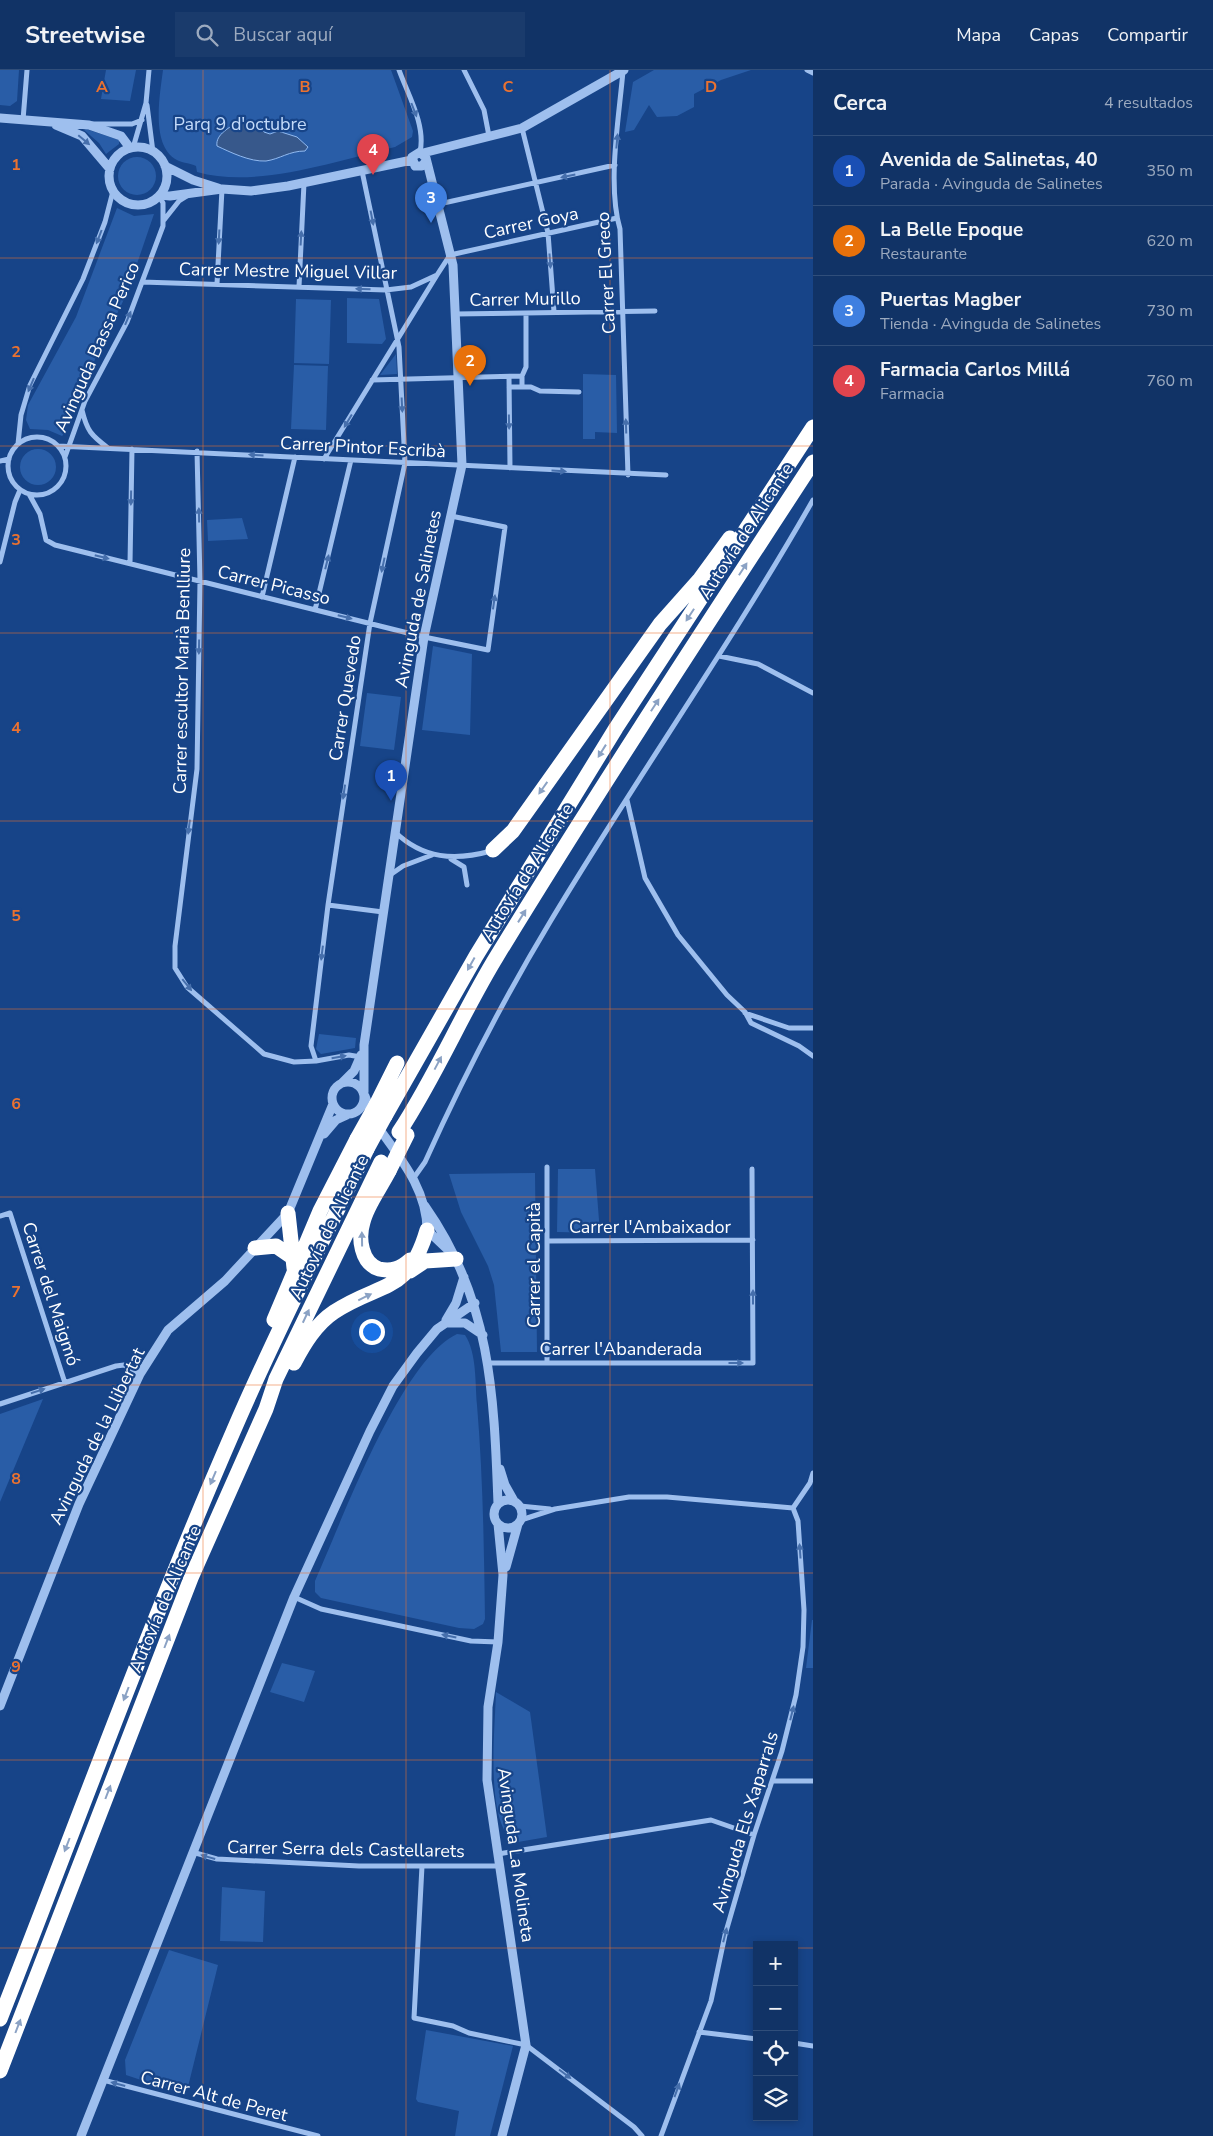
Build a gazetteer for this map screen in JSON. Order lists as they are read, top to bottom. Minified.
{"streets":{"highway":["Autovía de Alicante"],"street":["Carrer Goya","Carrer Mestre Miguel Villar","Carrer El Greco","Carrer Murillo","Avinguda Bassa Perico","Carrer Pintor Escribà","Carrer Picasso","Avinguda de Salinetes","Carrer escultor Marià Benlliure","Carrer Quevedo","Carrer l'Ambaixador","Carrer el Capità","Carrer del Maigmó","Carrer l'Abanderada","Avinguda de la Llibertat","Avinguda Els Xaparrals","Carrer Serra dels Castellarets","Avinguda La Molineta","Carrer Alt de Peret"]},"crossings":[["Carrer Goya","Carrer El Greco"],["Carrer Goya","Avinguda de Salinetes"],["Carrer Mestre Miguel Villar","Avinguda Bassa Perico"],["Carrer Mestre Miguel Villar","Carrer Quevedo"],["Carrer El Greco","Carrer Murillo"],["Carrer El Greco","Carrer Pintor Escribà"],["Carrer Murillo","Avinguda de Salinetes"],["Avinguda Bassa Perico","Carrer Pintor Escribà"],["Avinguda Bassa Perico","Carrer Picasso"],["Carrer Pintor Escribà","Carrer Picasso"],["Carrer Pintor Escribà","Avinguda de Salinetes"],["Carrer Pintor Escribà","Carrer escultor Marià Benlliure"],["Carrer Pintor Escribà","Carrer Quevedo"],["Autovía de Alicante","Avinguda de Salinetes"],["Carrer Picasso","Avinguda de Salinetes"],["Carrer Picasso","Carrer escultor Marià Benlliure"],["Carrer Picasso","Carrer Quevedo"],["Avinguda de Salinetes","Carrer escultor Marià Benlliure"],["Avinguda de Salinetes","Avinguda de la Llibertat"],["Carrer escultor Marià Benlliure","Carrer Quevedo"],["Carrer l'Ambaixador","Carrer el Capità"],["Carrer l'Ambaixador","Carrer l'Abanderada"],["Carrer el Capità","Carrer l'Abanderada"],["Carrer Serra dels Castellarets","Avinguda La Molineta"]],"one_way":["Carrer El Greco","Avinguda Bassa Perico","Carrer Quevedo","Avinguda Els Xaparrals","Carrer Serra dels Castellarets","Carrer Alt de Peret"],"parks":["Parq 9 d'octubre"],"page":{"header":"Streetwise","search":"Buscar aquí","nav":["Mapa","Capas","Compartir"],"heading":["Cerca","4 resultados"],"pins":["4","3","2","1"],"list":[{"mark":"1","name":"Avenida de Salinetas, 40","note":"Parada · Avinguda de Salinetes","value":"350 m"},{"mark":"2","name":"La Belle Epoque","note":"Restaurante","value":"620 m"},{"mark":"3","name":"Puertas Magber","note":"Tienda · Avinguda de Salinetes","value":"730 m"},{"mark":"4","name":"Farmacia Carlos Millá","note":"Farmacia","value":"760 m"}],"map_buttons":["+","−"]},"grid":{"columns":["A","B","C","D"],"rows":["1","2","3","4","5","6","7","8","9"]}}
